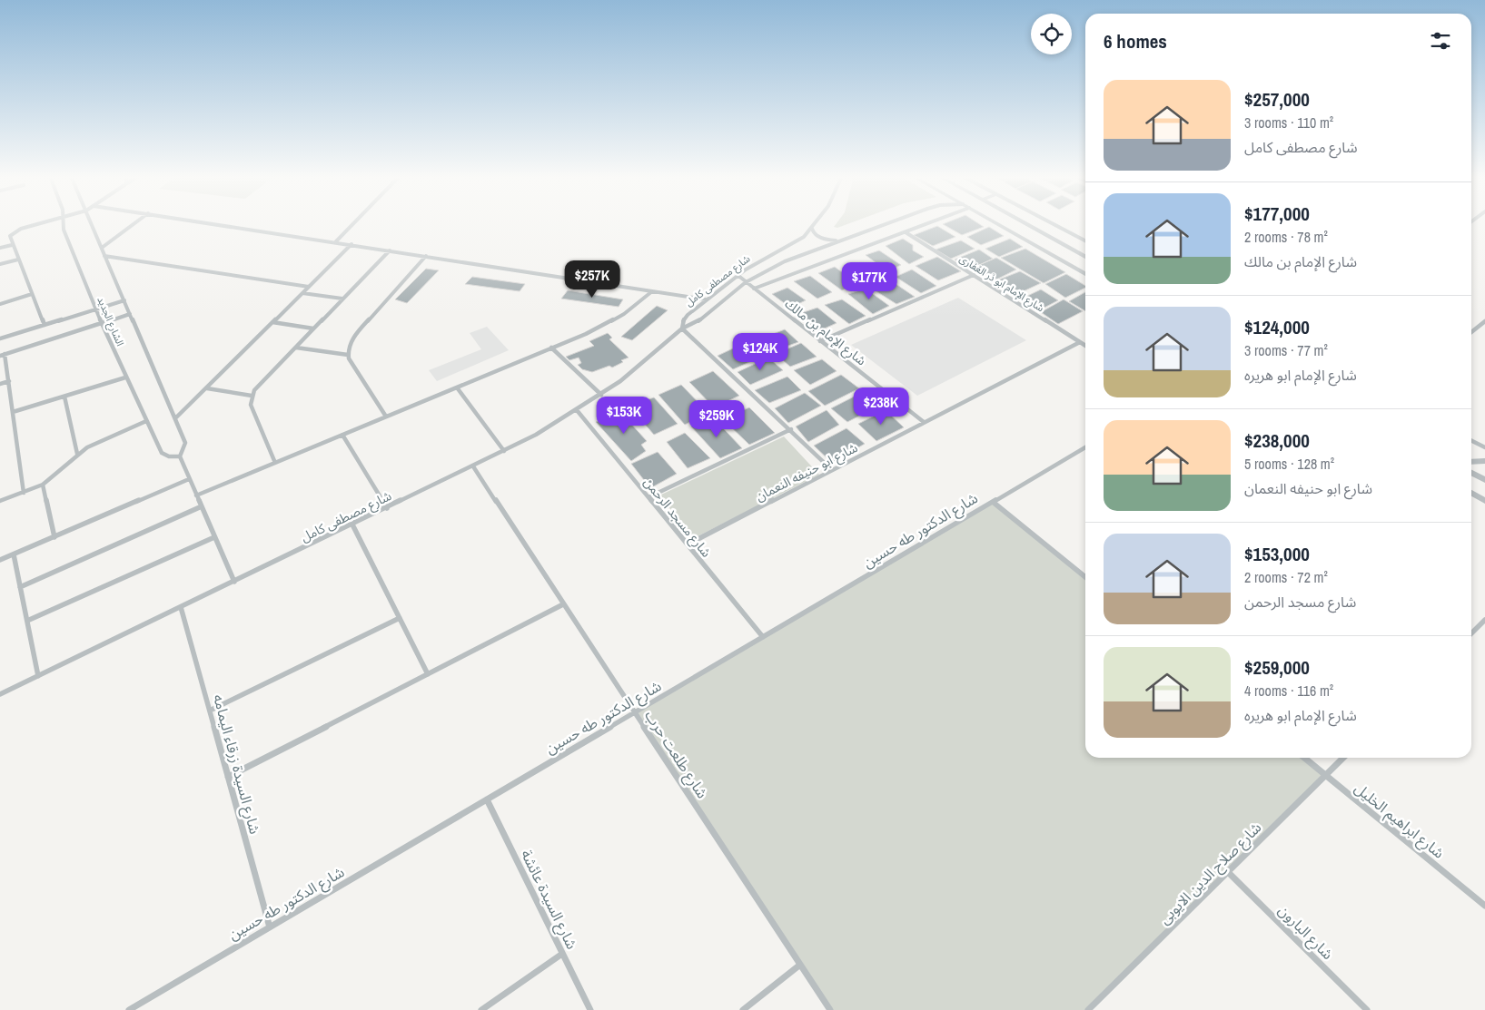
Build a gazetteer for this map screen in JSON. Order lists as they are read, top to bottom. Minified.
{"streets":{"street":["شارع مصطفى كامل","شارع الإمام ابو ذر الغفارى","الشارع الجديد","شارع الإمام بن مالك","شارع ابو حنيفه النعمان","شارع مسجد الرحمن","شارع الدكتور طه حسين","شارع طلعت حرب","شارع السيدة زرقاء اليمامه","شارع ابراهيم الخليل","شارع صلاح الدين الايوبى","شارع السيدة عائشة","شارع البارون"]},"crossings":[["شارع مصطفى كامل","الشارع الجديد"],["شارع مصطفى كامل","شارع الإمام بن مالك"],["شارع مصطفى كامل","شارع مسجد الرحمن"],["شارع مصطفى كامل","شارع طلعت حرب"],["شارع مصطفى كامل","شارع السيدة زرقاء اليمامه"],["شارع الإمام ابو ذر الغفارى","شارع ابو حنيفه النعمان"],["شارع الإمام بن مالك","شارع ابو حنيفه النعمان"],["شارع ابو حنيفه النعمان","شارع مسجد الرحمن"],["شارع مسجد الرحمن","شارع الدكتور طه حسين"],["شارع الدكتور طه حسين","شارع طلعت حرب"],["شارع الدكتور طه حسين","شارع السيدة زرقاء اليمامه"],["شارع الدكتور طه حسين","شارع السيدة عائشة"],["شارع ابراهيم الخليل","شارع صلاح الدين الايوبى"],["شارع صلاح الدين الايوبى","شارع البارون"]],"page":{"heading":"6 homes","list":[{"name":"$257,000","note":"3 rooms · 110 m² · شارع مصطفى كامل"},{"name":"$177,000","note":"2 rooms · 78 m² · شارع الإمام بن مالك"},{"name":"$124,000","note":"3 rooms · 77 m² · شارع الإمام ابو هريره"},{"name":"$238,000","note":"5 rooms · 128 m² · شارع ابو حنيفه النعمان"},{"name":"$153,000","note":"2 rooms · 72 m² · شارع مسجد الرحمن"},{"name":"$259,000","note":"4 rooms · 116 m² · شارع الإمام ابو هريره"}],"price":["$257K","$177K","$124K","$238K","$153K","$259K"]}}
